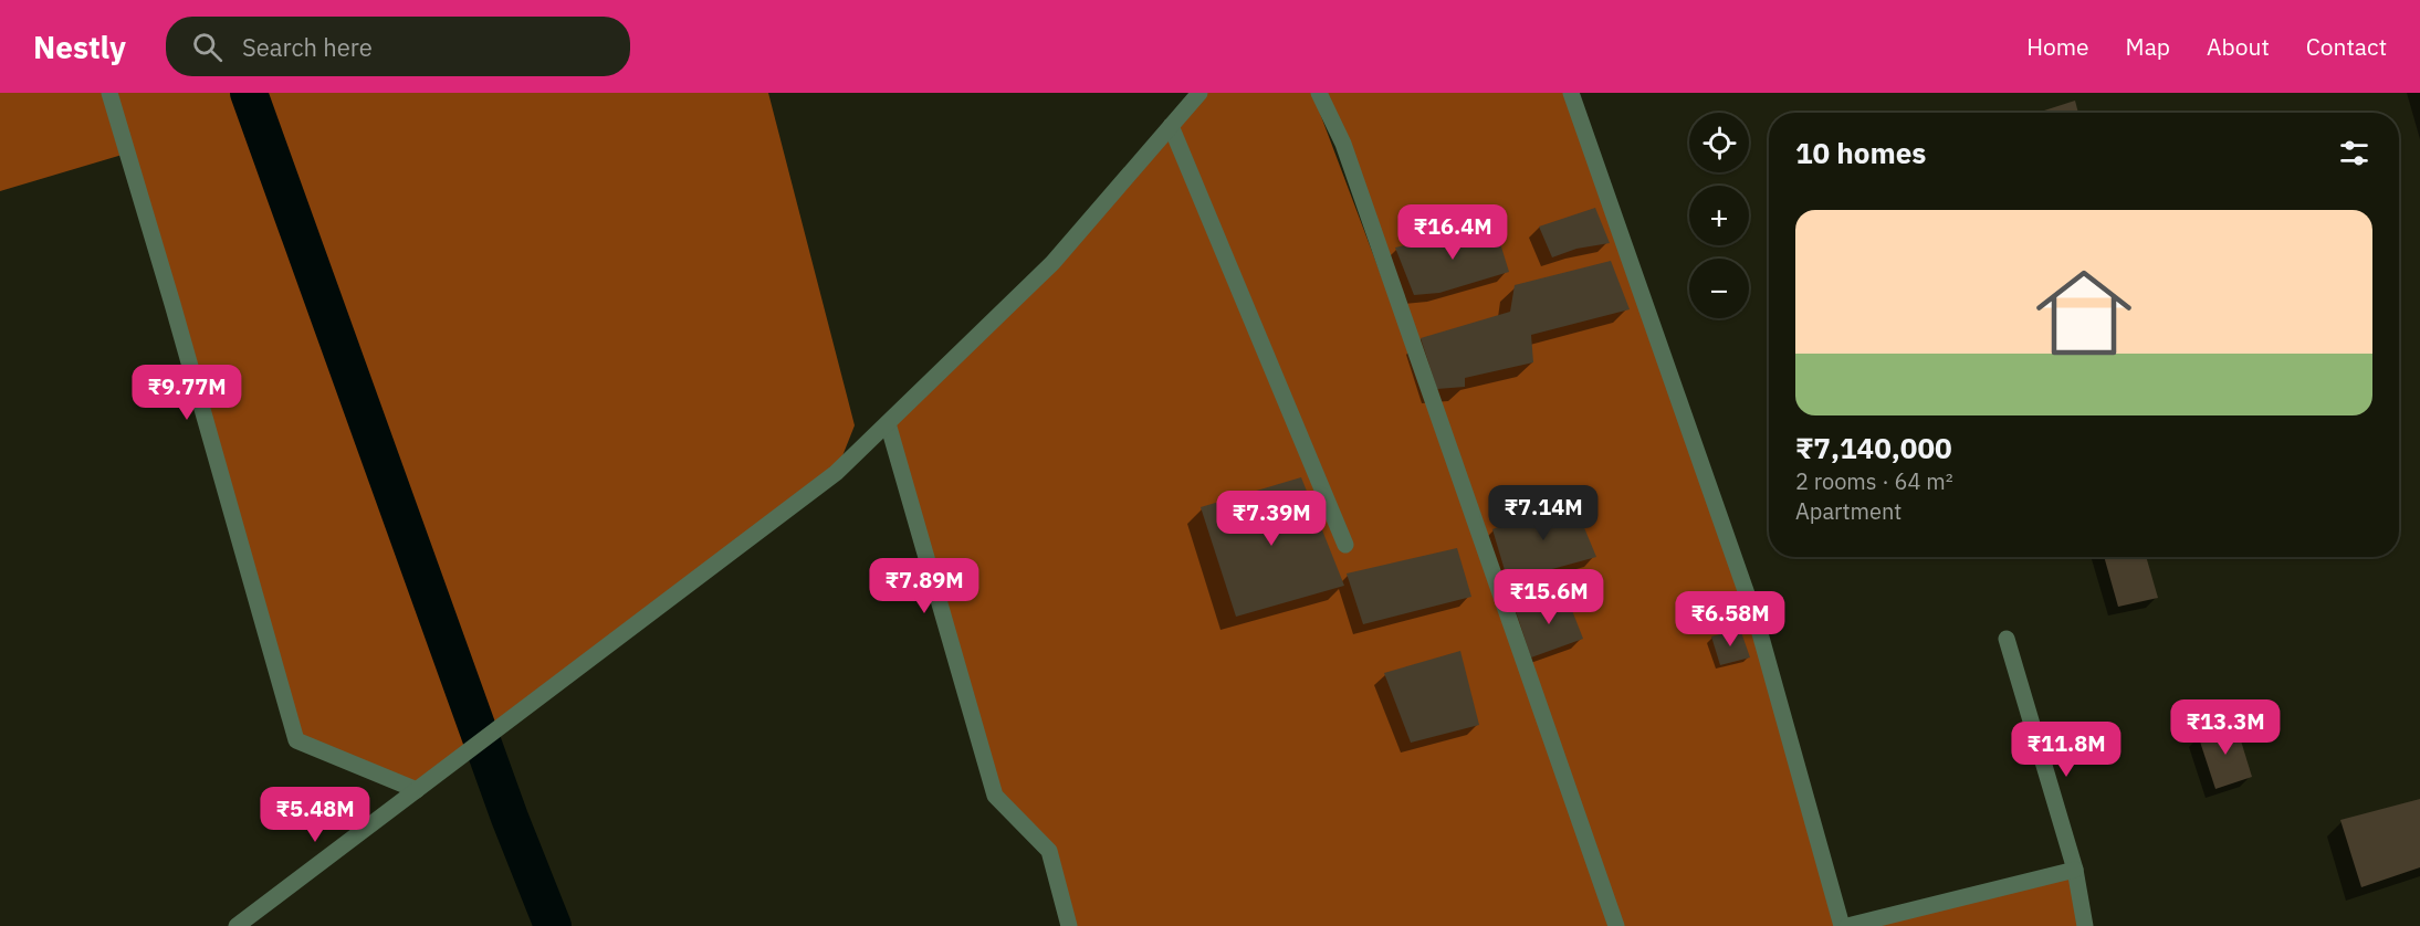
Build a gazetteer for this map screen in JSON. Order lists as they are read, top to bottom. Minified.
{"page":{"header":"Nestly","search":"Search here","nav":["Home","Map","About","Contact"],"map_buttons":["+","−"],"heading":"10 homes","list":[{"name":"₹7,140,000","note":"2 rooms · 64 m² · Apartment"}],"price":["₹16.4M","₹9.77M","₹7.14M","₹7.39M","₹7.89M","₹15.6M","₹6.58M","₹13.3M","₹11.8M","₹5.48M"]}}
